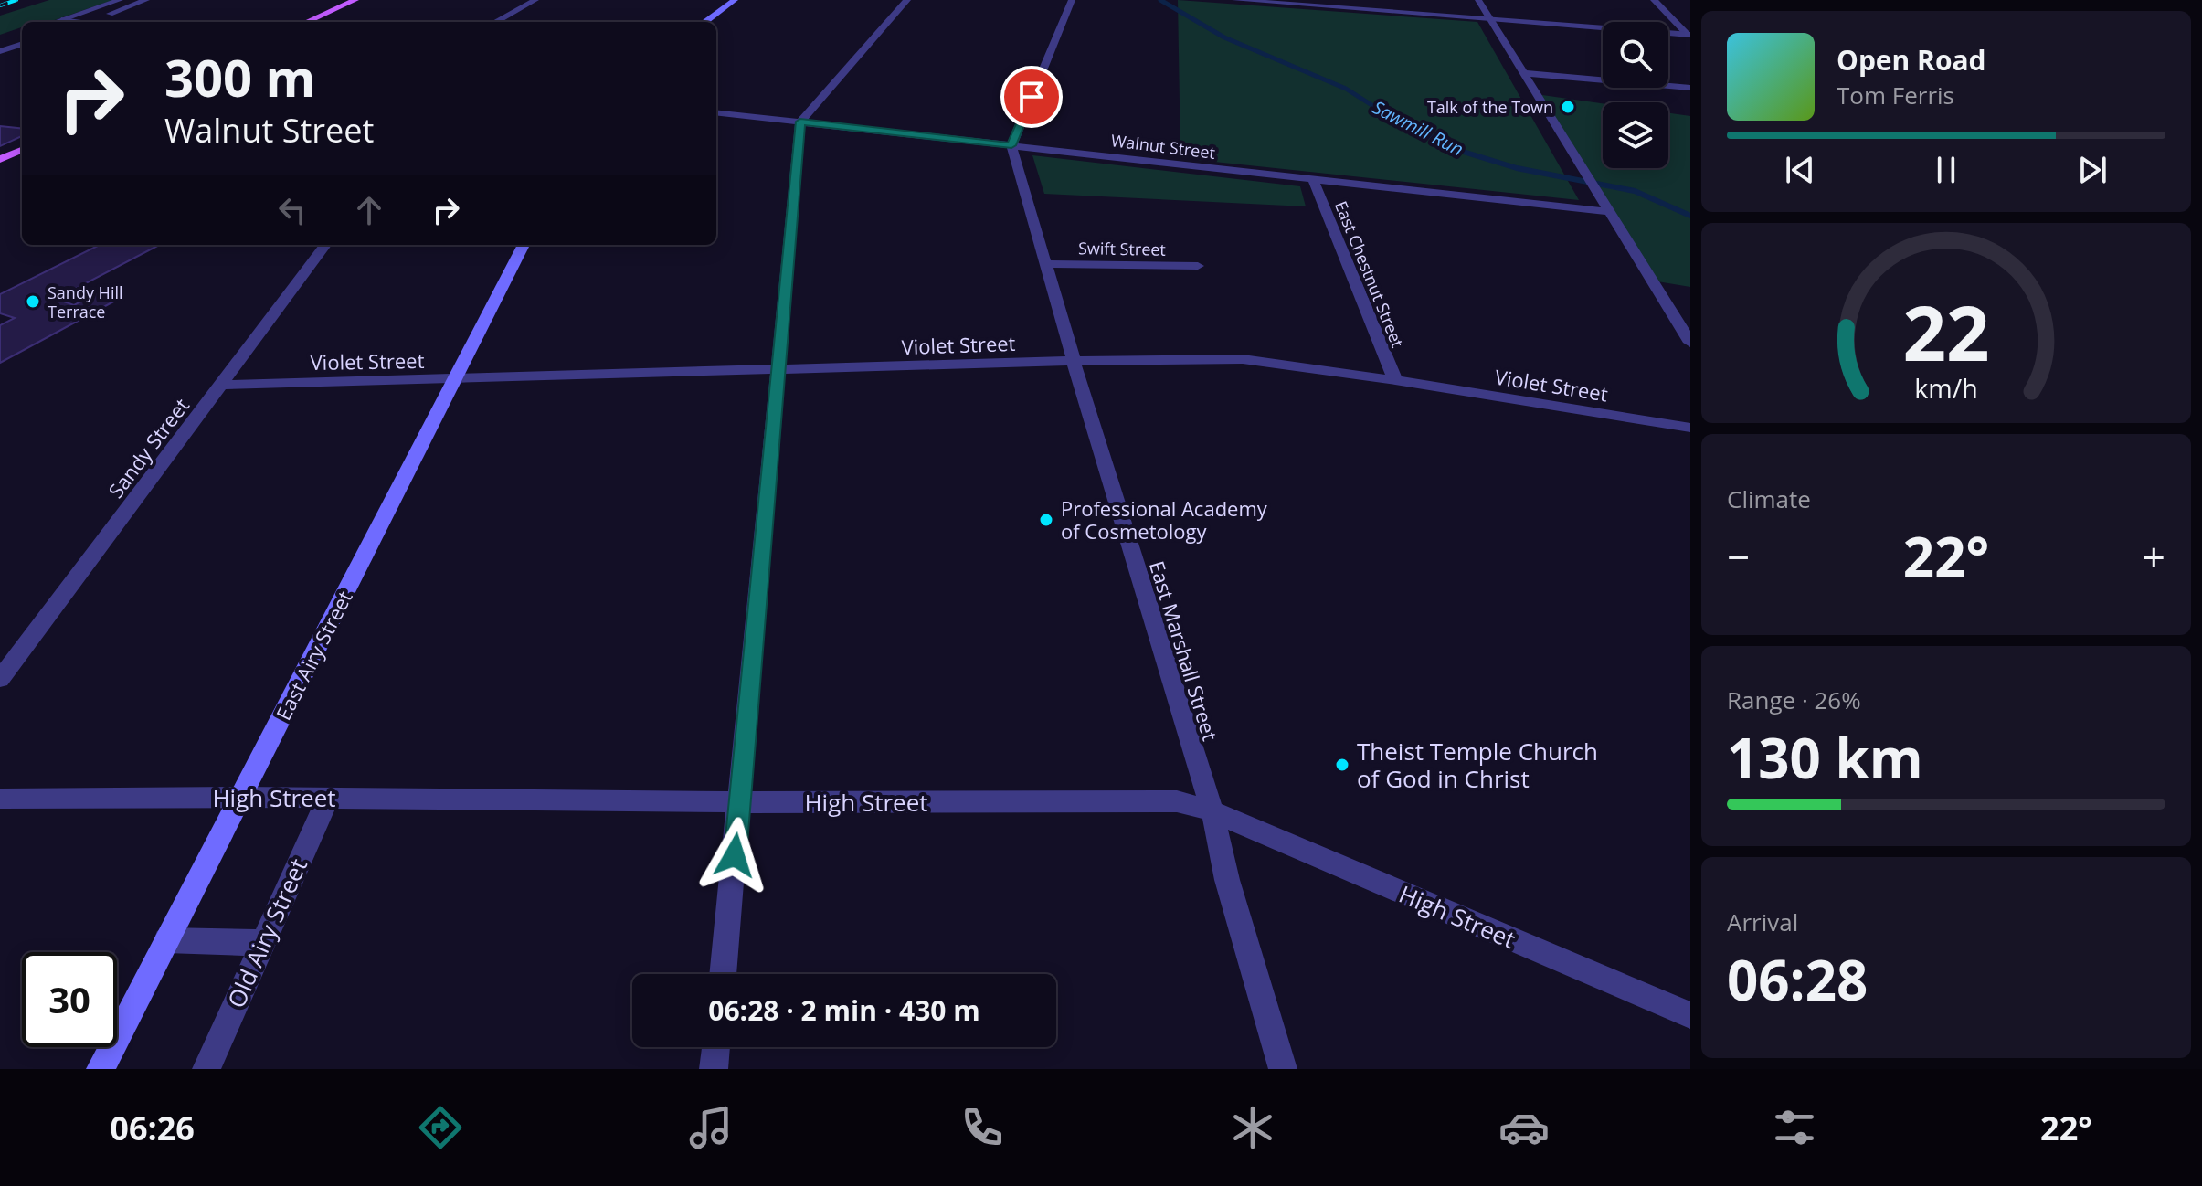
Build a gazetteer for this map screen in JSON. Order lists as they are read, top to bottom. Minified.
{"streets":{"main road":["East Airy Street"],"street":["Walnut Street","Swift Street","East Chestnut Street","Violet Street","Sandy Street","East Marshall Street","High Street","Old Airy Street"]},"crossings":[["Walnut Street","East Chestnut Street"],["Walnut Street","East Marshall Street"],["Swift Street","East Marshall Street"],["East Chestnut Street","Violet Street"],["Violet Street","Sandy Street"],["Violet Street","East Marshall Street"],["Violet Street","East Airy Street"],["East Marshall Street","High Street"],["East Airy Street","High Street"],["High Street","Old Airy Street"]],"water":["Sawmill Run"],"places":["Talk of the Town","Sandy Hill Terrace","Professional Academy of Cosmetology","Theist Temple Church of God in Christ"],"page":{"turn":["300 m","Walnut Street"],"song":["Open Road","Tom Ferris"],"tile":["Climate",["Range · 26%","130 km"],["Arrival","06:28"]],"heat":["−","22°","+"],"limit":"30","trip":"06:28 · 2 min · 430 m","tabs":["06:26","22°"],"gauge":["22","km/h"]}}
